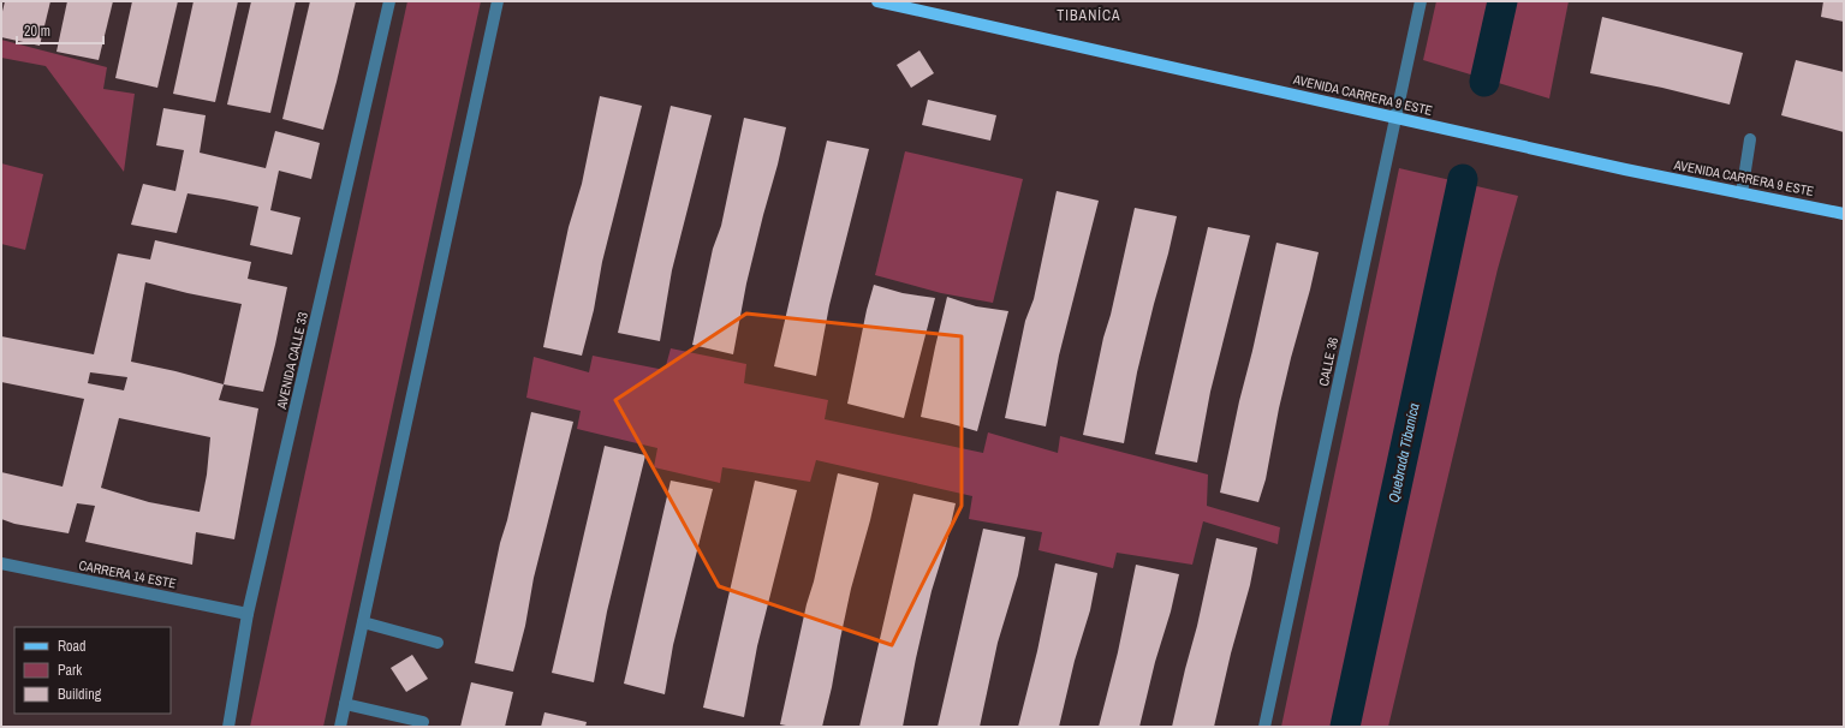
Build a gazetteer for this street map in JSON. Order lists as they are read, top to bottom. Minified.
{"streets":{"main road":["AVENIDA CARRERA 9 ESTE"],"street":["AVENIDA CALLE 33","CALLE 36","CARRERA 14 ESTE"]},"crossings":[["AVENIDA CARRERA 9 ESTE","CALLE 36"],["AVENIDA CALLE 33","CARRERA 14 ESTE"]],"districts":["TIBANÍCA"],"water":["Quebrada Tibaníca"],"legend":["Road","Park","Building"],"scale_bar":"20 m"}
